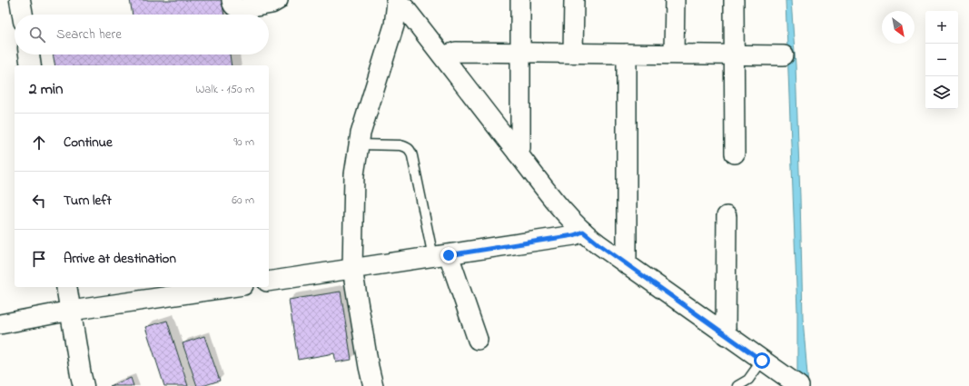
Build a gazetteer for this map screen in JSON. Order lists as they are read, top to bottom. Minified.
{"north":"bottom right","page":{"map_buttons":["+","−"],"search":"Search here","heading":["2 min","Walk · 150 m"],"list":[["Continue","90 m"],["Turn left","60 m"],"Arrive at destination"]}}
